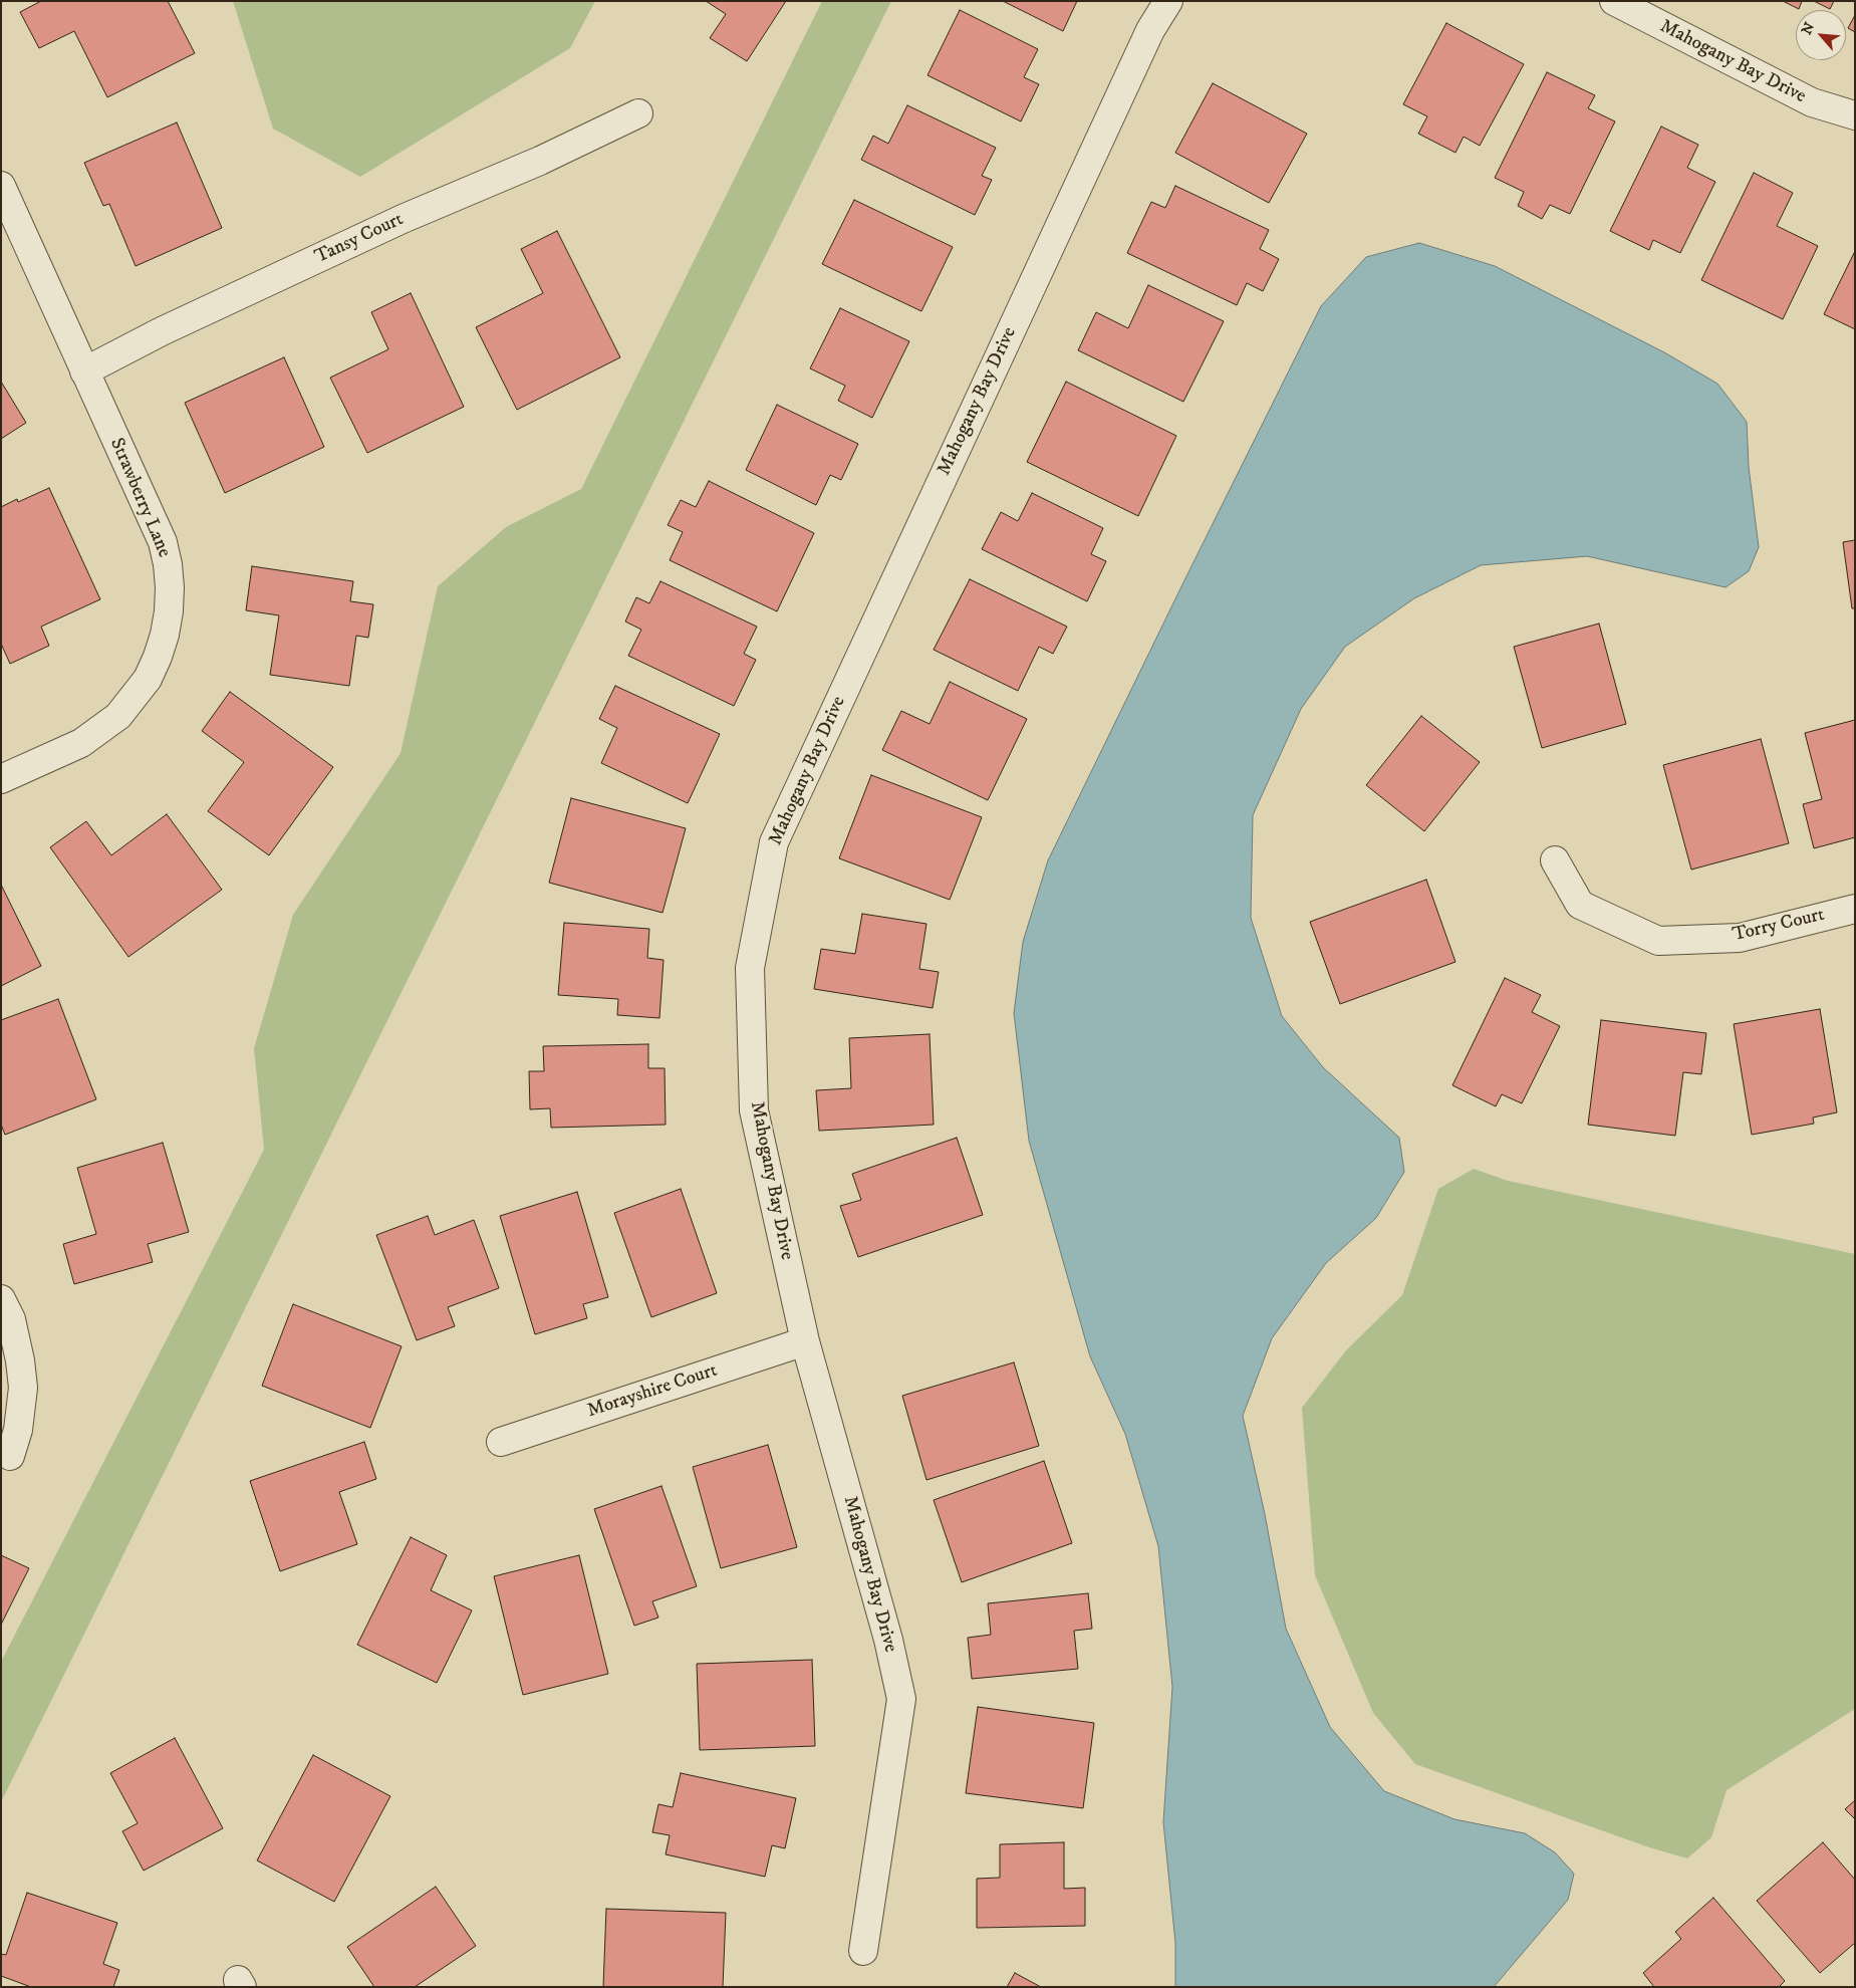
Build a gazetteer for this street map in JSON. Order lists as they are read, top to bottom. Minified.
{"streets":{"street":["Mahogany Bay Drive","Tansy Court","Strawberry Lane","Torry Court","Morayshire Court"]},"crossings":[["Mahogany Bay Drive","Morayshire Court"],["Tansy Court","Strawberry Lane"]],"north":"top left"}
